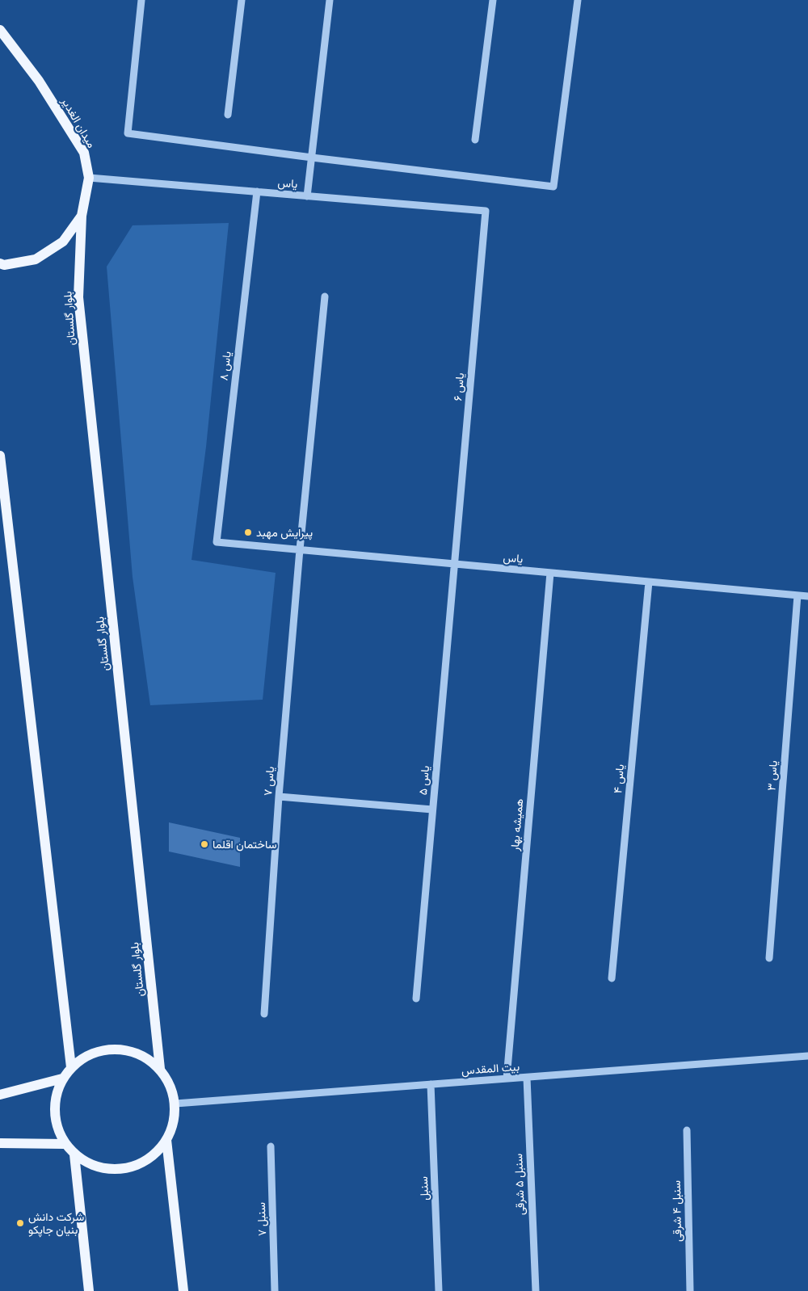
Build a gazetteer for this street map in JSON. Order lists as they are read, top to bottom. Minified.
{"streets":{"main road":["میدان الغدیر","بلوار گلستان"],"street":["یاس","یاس ۸","یاس ۶","یاس ۳","یاس ۴","یاس ۵","یاس ۷","همیشه بهار","بیت المقدس","سنبل ۵ شرقی","سنبل","سنبل ۴ شرقی","سنبل ۷"]},"crossings":[["میدان الغدیر","یاس"],["میدان الغدیر","بلوار گلستان"],["یاس","یاس ۸"],["یاس","یاس ۶"],["یاس","یاس ۳"],["یاس","یاس ۴"],["یاس","یاس ۵"],["یاس","یاس ۷"],["یاس","همیشه بهار"],["بلوار گلستان","بیت المقدس"],["یاس ۶","یاس ۵"],["همیشه بهار","بیت المقدس"],["بیت المقدس","سنبل ۵ شرقی"],["بیت المقدس","سنبل"]],"places":["پیرایش مهبد","ساختمان اقلما","شرکت دانش بنیان جاپکو"]}
